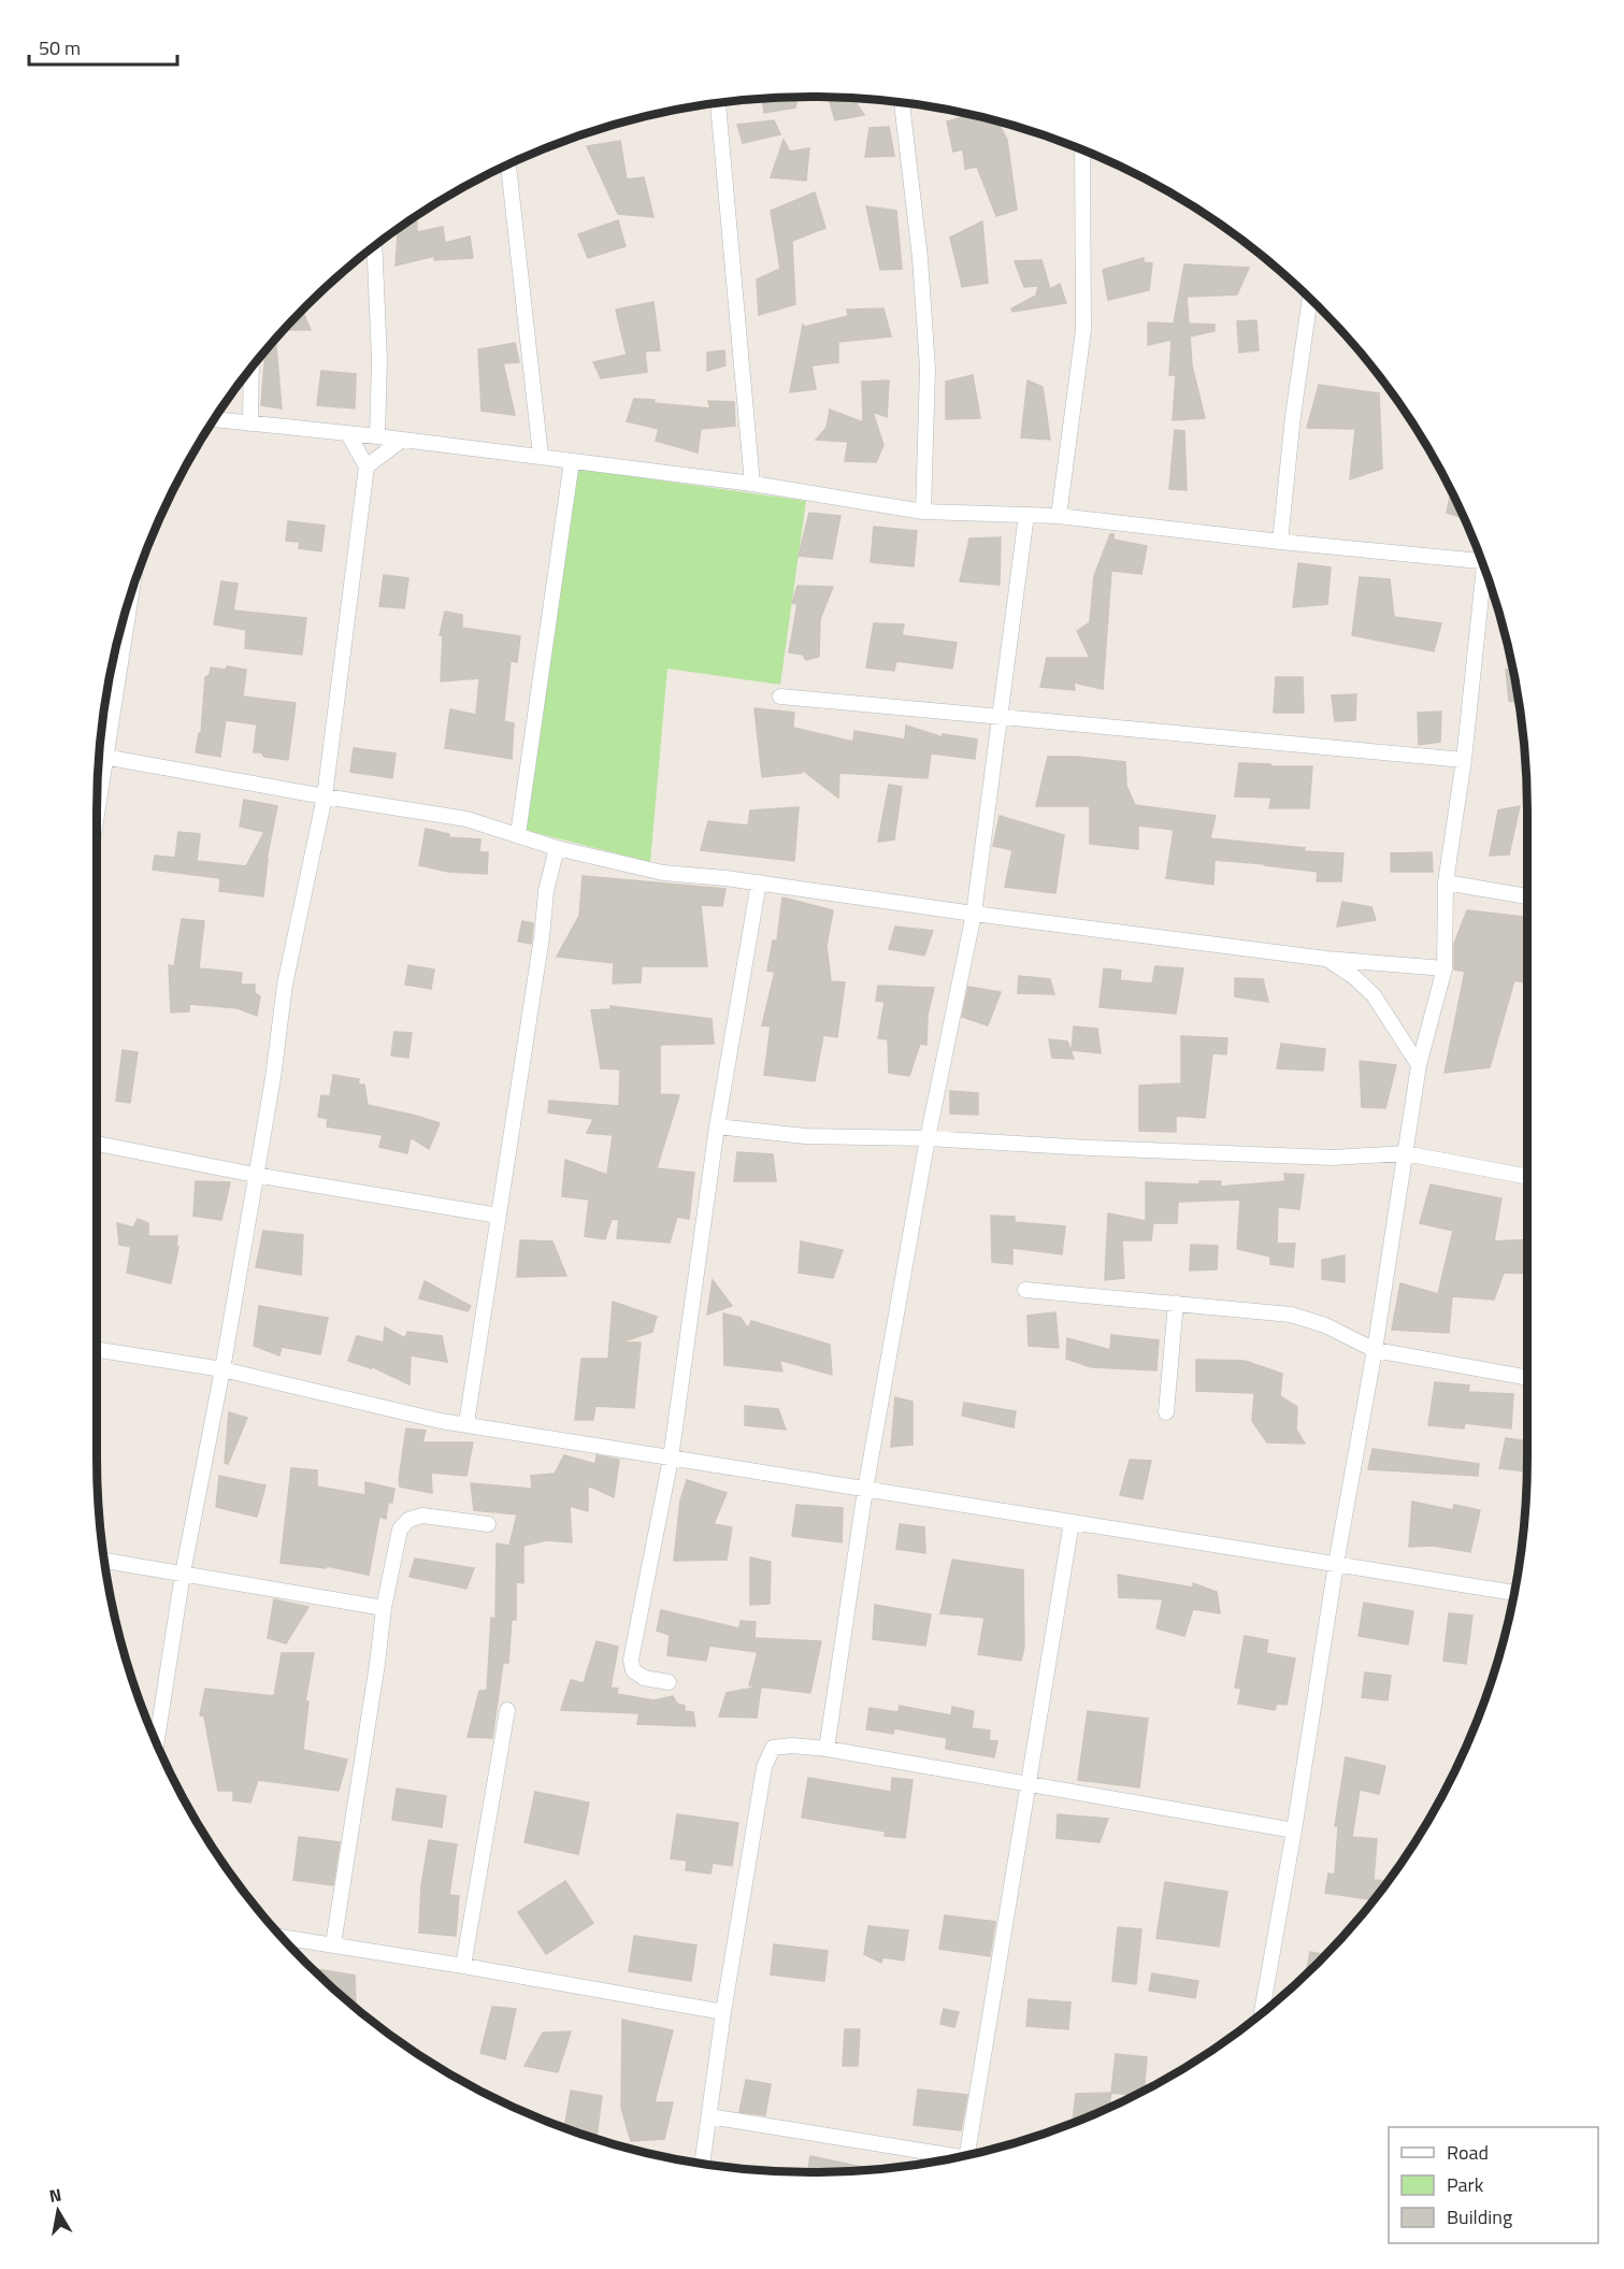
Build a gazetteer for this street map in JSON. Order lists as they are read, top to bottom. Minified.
{"legend":["Road","Park","Building"],"scale_bar":"50 m","north":"top"}
